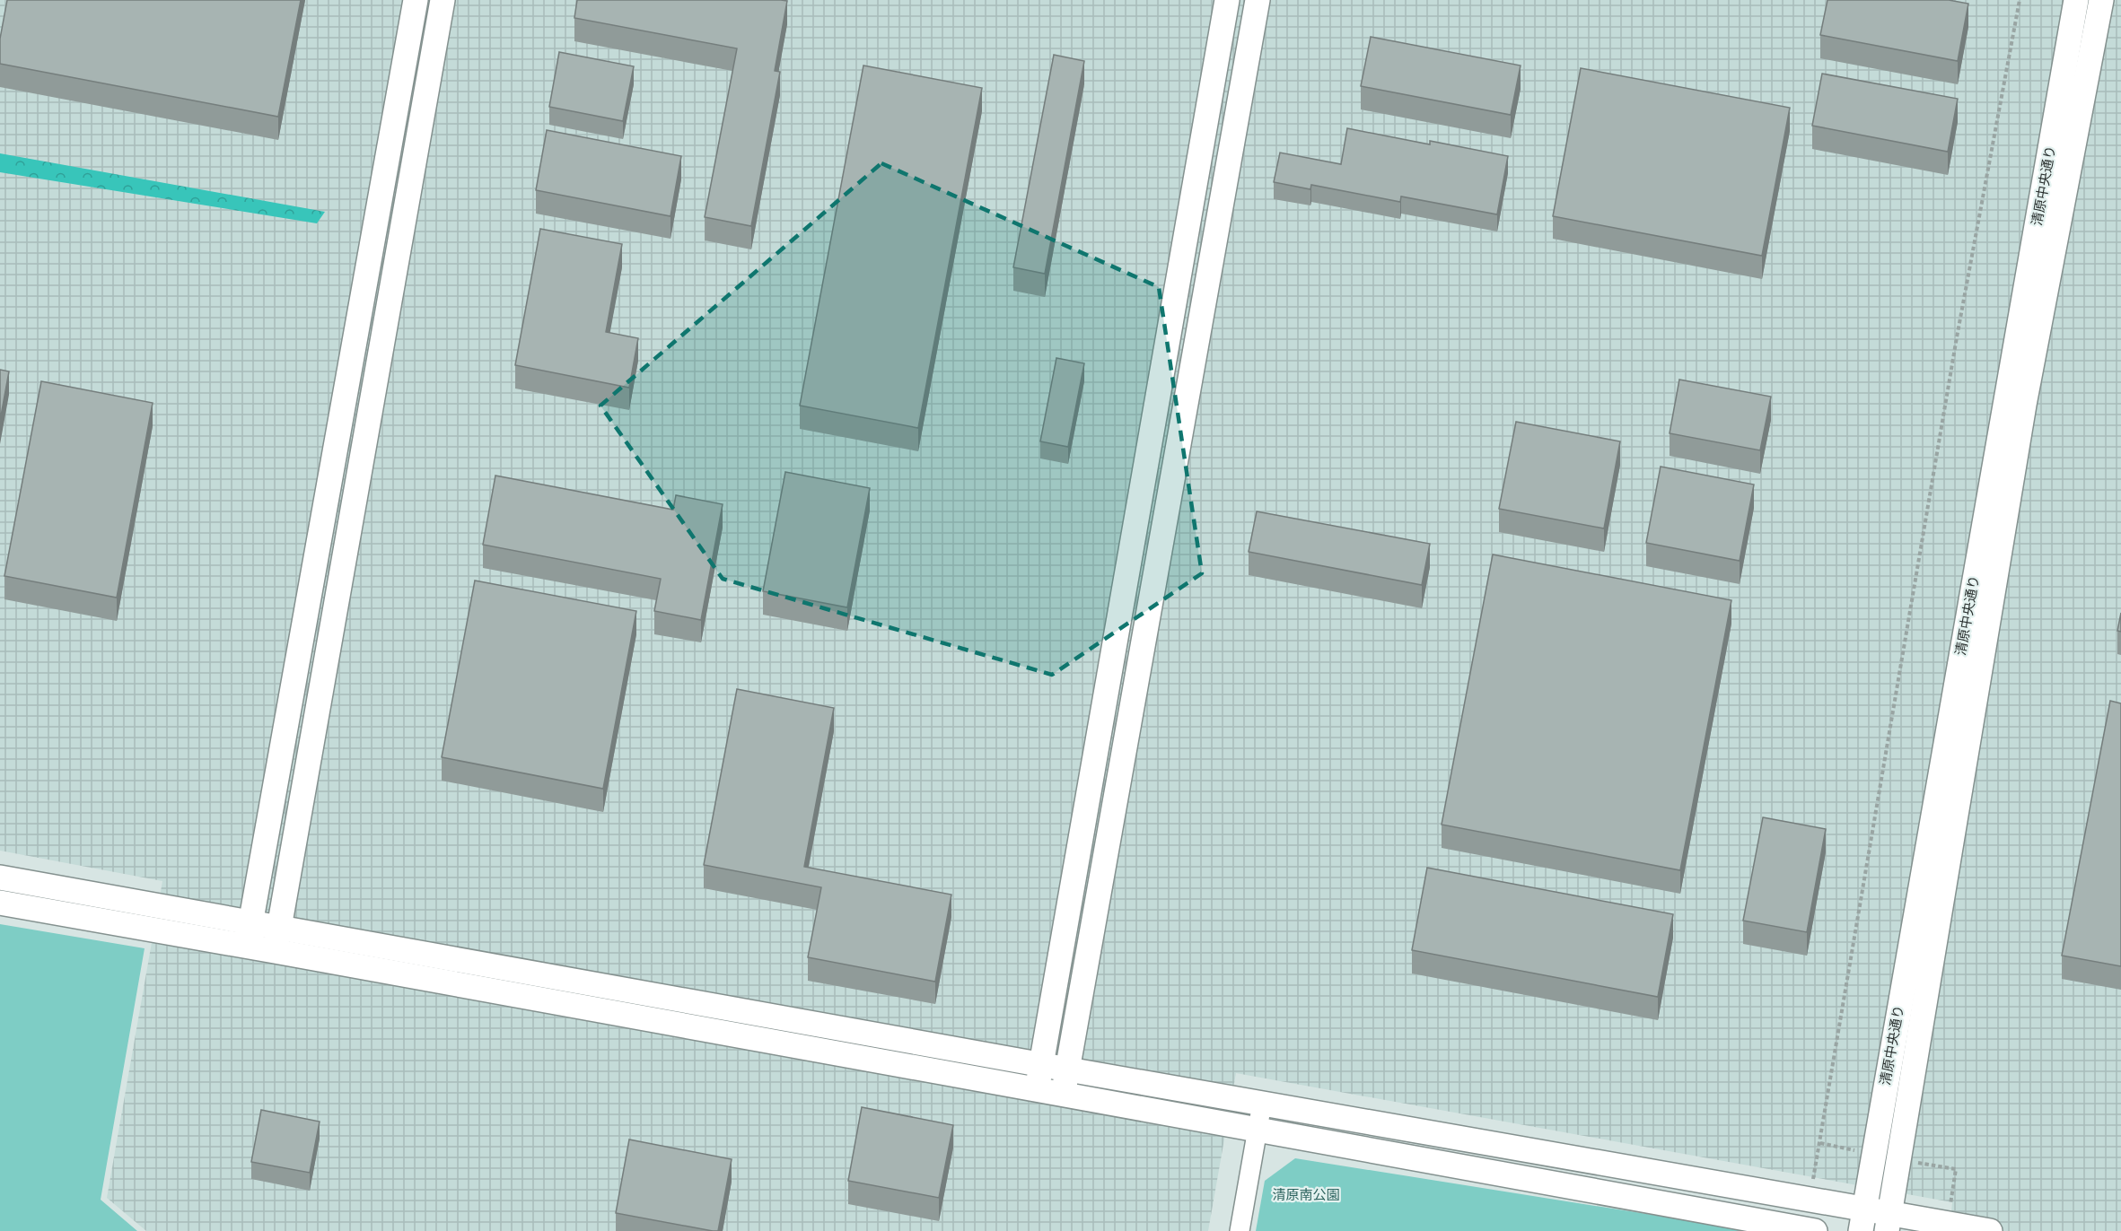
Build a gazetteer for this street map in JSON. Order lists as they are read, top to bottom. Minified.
{"streets":{"street":["清原中央通り"]},"parks":["清原南公園"]}
